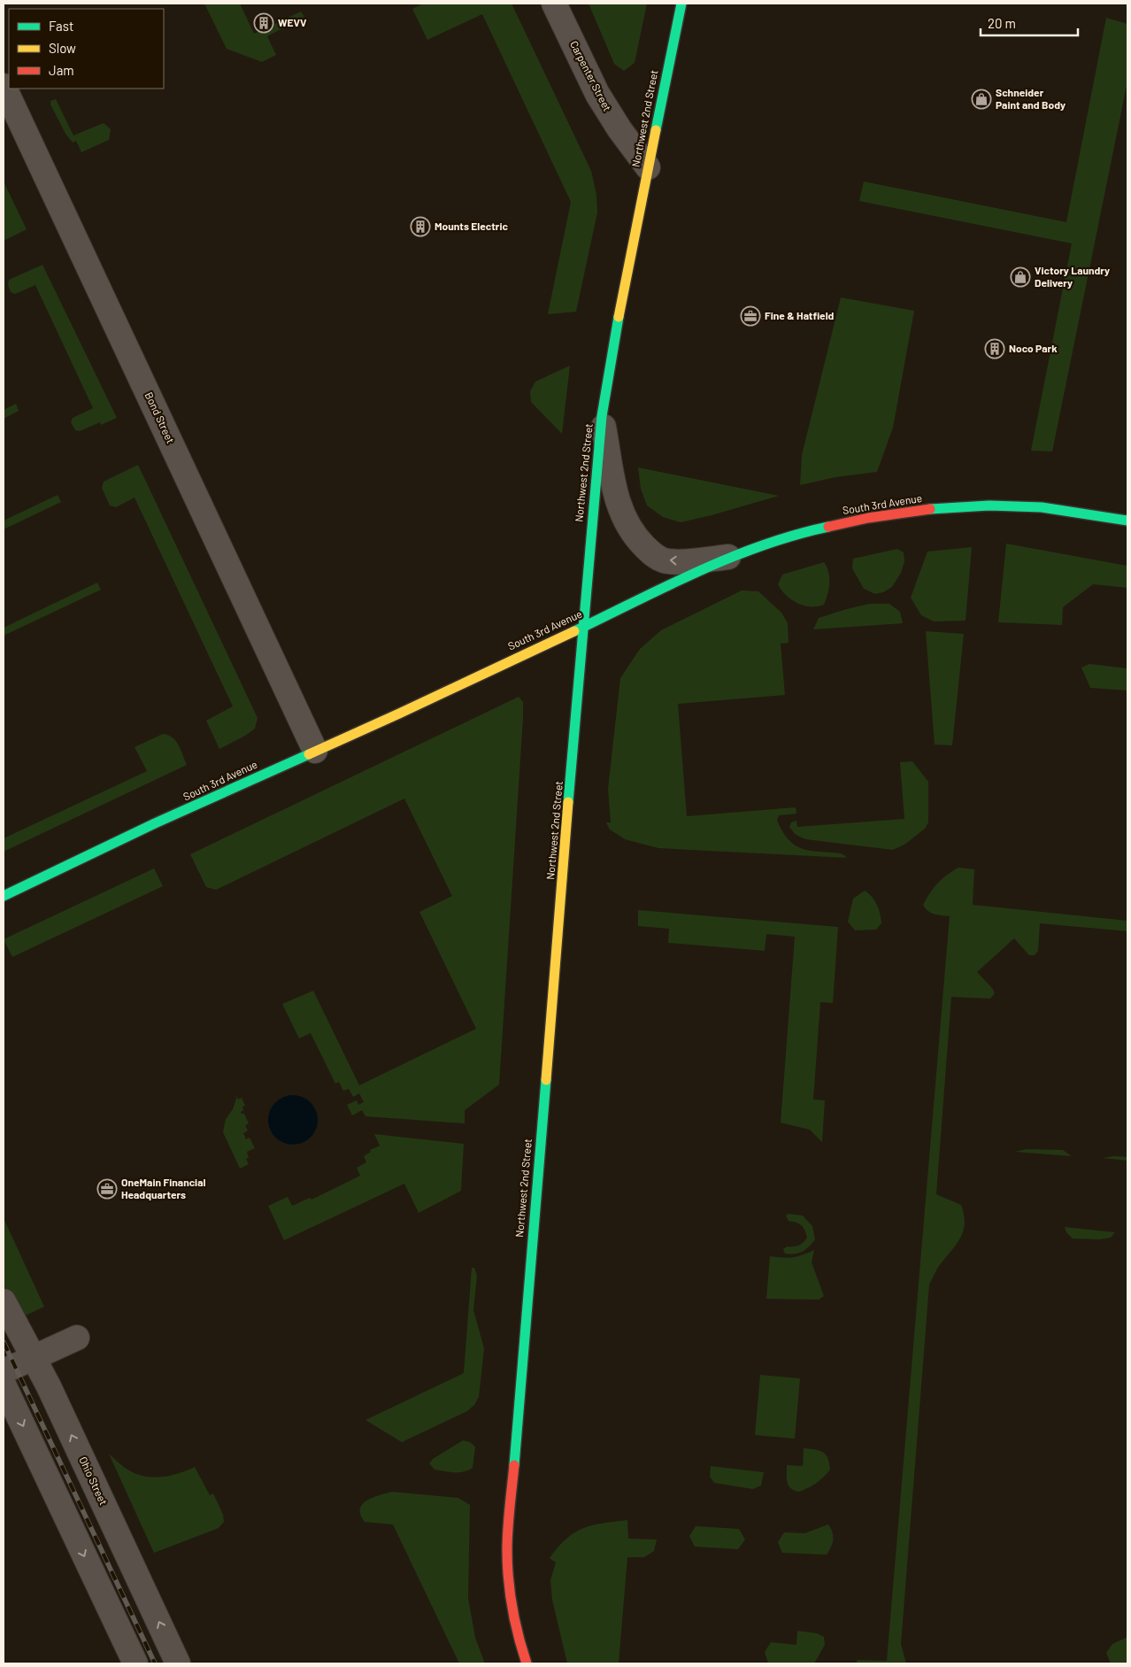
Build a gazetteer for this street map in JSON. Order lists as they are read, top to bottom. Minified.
{"streets":{"main road":["Northwest 2nd Street","South 3rd Avenue"],"street":["Carpenter Street","Bond Street","Ohio Street"]},"crossings":[["Carpenter Street","Northwest 2nd Street"],["Northwest 2nd Street","South 3rd Avenue"],["Bond Street","South 3rd Avenue"]],"places":{"building":["WEVV","Mounts Electric","Noco Park"],"shop":["Schneider Paint and Body","Victory Laundry Delivery"],"office":["Fine & Hatfield","OneMain Financial Headquarters"]},"legend":["Fast","Slow","Jam"],"scale_bar":"20 m"}
